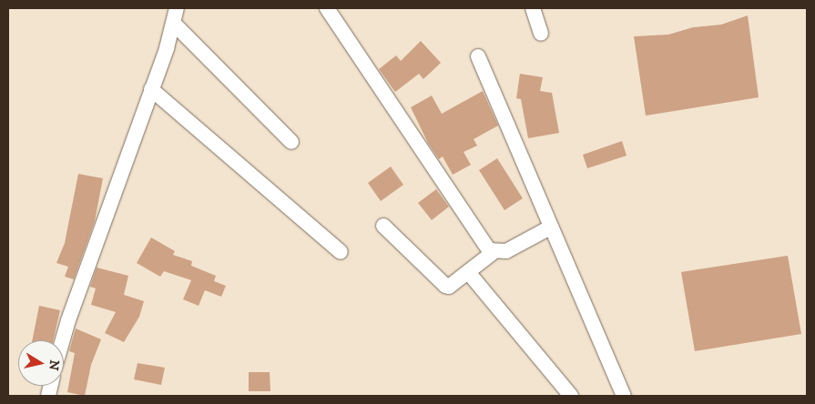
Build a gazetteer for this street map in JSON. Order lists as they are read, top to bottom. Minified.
{"north":"right"}
